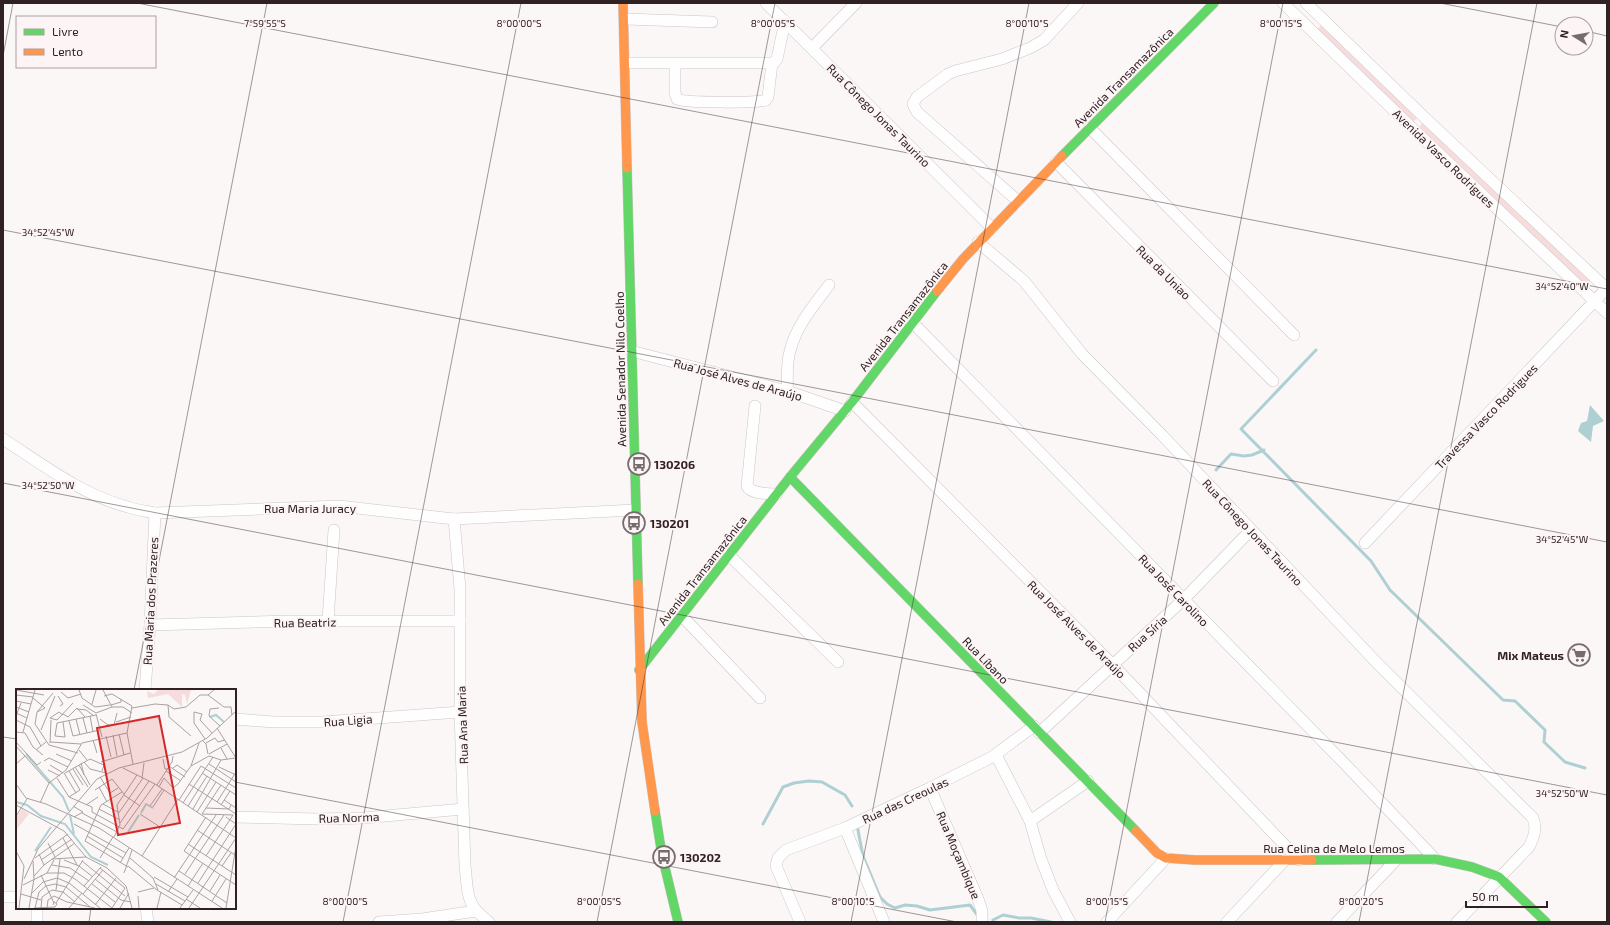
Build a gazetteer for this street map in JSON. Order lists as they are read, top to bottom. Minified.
{"streets":{"street":["Avenida Transamazônica","Rua Cônego Jonas Taurino","Avenida Vasco Rodrigues","Rua da Uniao","Avenida Senador Nilo Coelho","Rua José Alves de Araújo","Travessa Vasco Rodrigues","Rua Maria Juracy","Rua José Carolino","Rua Maria dos Prazeres","Rua Beatriz","Rua Síria","Rua Líbano","Rua Ligia","Rua Ana Maria","Rua das Creoulas","Rua Norma","Rua Celina de Melo Lemos","Rua Moçambique"]},"crossings":[["Avenida Transamazônica","Rua Cônego Jonas Taurino"],["Avenida Transamazônica","Rua da Uniao"],["Avenida Transamazônica","Avenida Senador Nilo Coelho"],["Avenida Transamazônica","Rua José Alves de Araújo"],["Avenida Transamazônica","Rua José Carolino"],["Avenida Transamazônica","Rua Líbano"],["Rua Cônego Jonas Taurino","Rua Síria"],["Rua Cônego Jonas Taurino","Rua Celina de Melo Lemos"],["Avenida Vasco Rodrigues","Travessa Vasco Rodrigues"],["Avenida Senador Nilo Coelho","Rua José Alves de Araújo"],["Avenida Senador Nilo Coelho","Rua Maria Juracy"],["Rua José Alves de Araújo","Rua Síria"],["Rua José Alves de Araújo","Rua Celina de Melo Lemos"],["Rua Maria Juracy","Rua Maria dos Prazeres"],["Rua Maria Juracy","Rua Ana Maria"],["Rua José Carolino","Rua Síria"],["Rua José Carolino","Rua Celina de Melo Lemos"],["Rua Maria dos Prazeres","Rua Beatriz"],["Rua Beatriz","Rua Ana Maria"],["Rua Síria","Rua Líbano"],["Rua Síria","Rua das Creoulas"],["Rua Líbano","Rua das Creoulas"],["Rua Líbano","Rua Celina de Melo Lemos"],["Rua Ligia","Rua Ana Maria"],["Rua Ana Maria","Rua Norma"],["Rua das Creoulas","Rua Moçambique"]],"places":{"bus stop":["130206","130201","130202"],"supermarket":["Mix Mateus"]},"legend":["Livre","Lento"],"scale_bar":"50 m","north":"left","coordinates":["7°59'55\"S","8°00'00\"S","8°00'05\"S","8°00'10\"S","8°00'15\"S","34°52'45\"W","34°52'40\"W","34°52'50\"W","8°00'20\"S"]}
